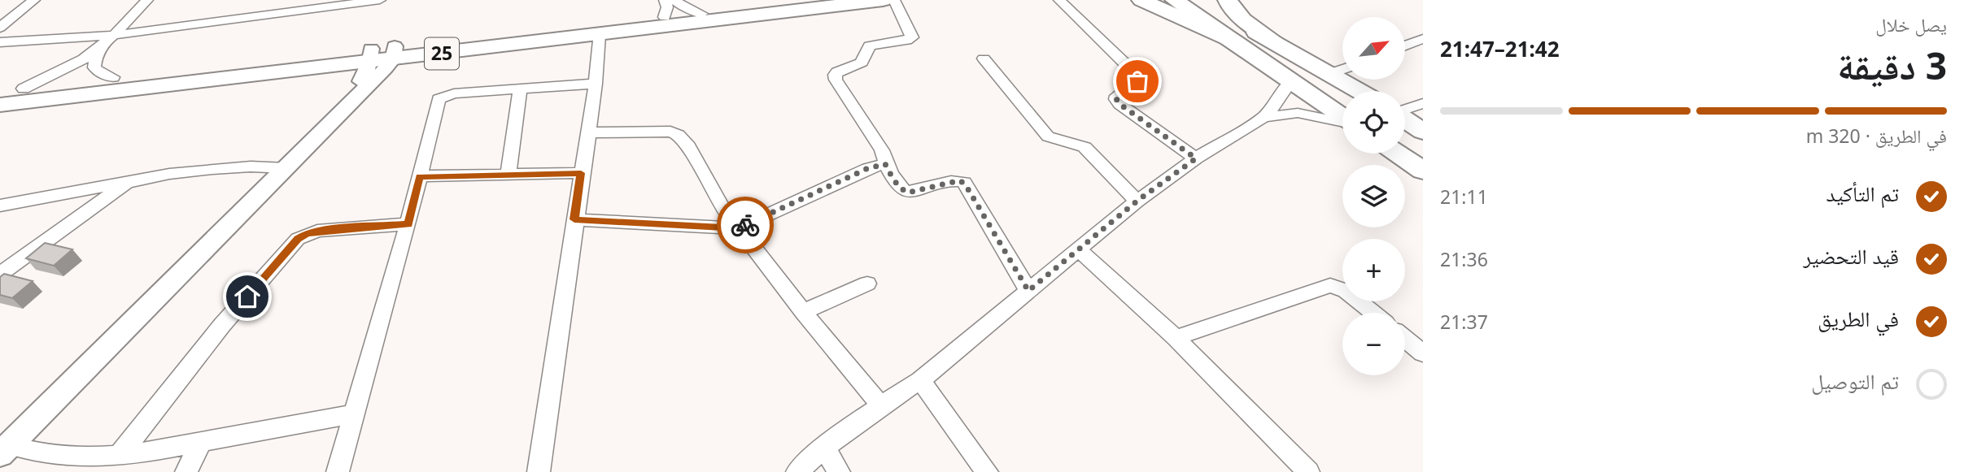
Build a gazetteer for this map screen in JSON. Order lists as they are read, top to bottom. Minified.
{"streets":{"main road":["25"]},"north":"top right","page":{"heading":["3 دقيقة","يصل خلال","21:42–21:47"],"map_buttons":["+","−"],"bar":"في الطريق · 320 m","list":[["تم التأكيد","21:11"],["قيد التحضير","21:36"],["في الطريق","21:37"],"تم التوصيل"]}}
